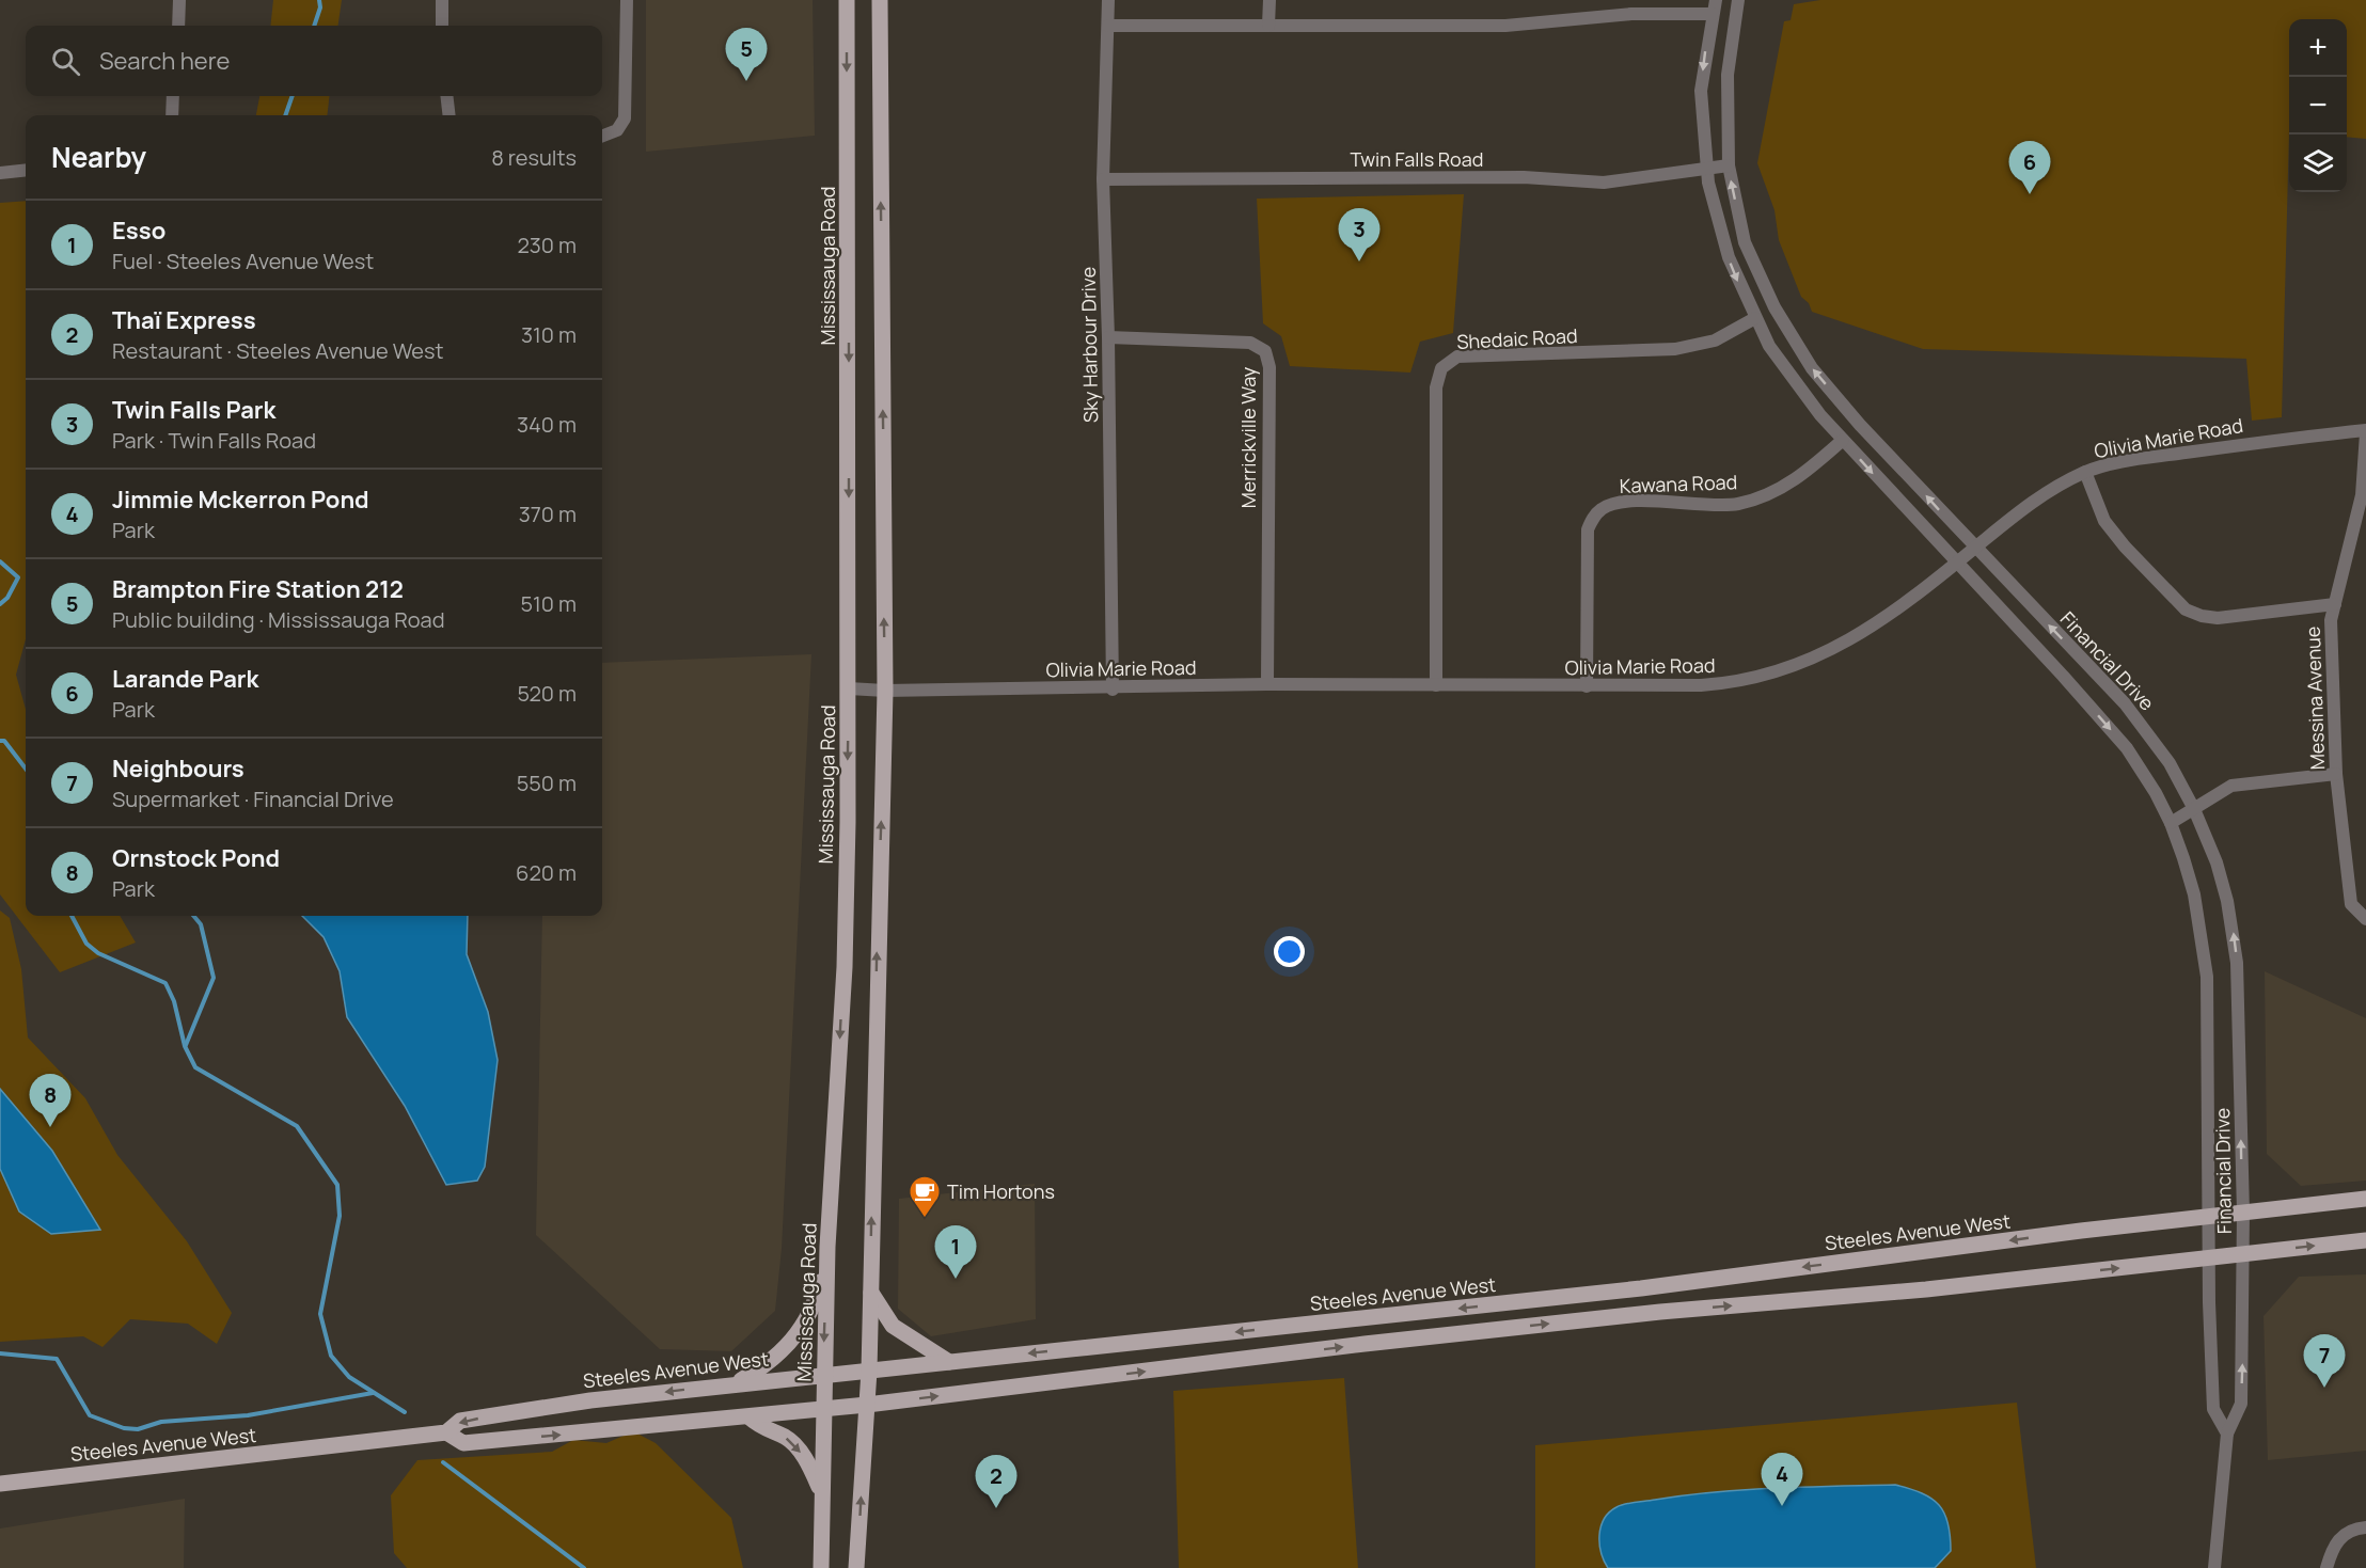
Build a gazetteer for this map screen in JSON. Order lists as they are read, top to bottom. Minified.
{"streets":{"main road":["Mississauga Road","Steeles Avenue West"],"street":["Twin Falls Road","Shedaic Road","Sky Harbour Drive","Merrickville Way","Olivia Marie Road","Kawana Road","Financial Drive","Messina Avenue"]},"crossings":[["Twin Falls Road","Sky Harbour Drive"],["Twin Falls Road","Financial Drive"],["Mississauga Road","Olivia Marie Road"],["Mississauga Road","Steeles Avenue West"],["Shedaic Road","Olivia Marie Road"],["Shedaic Road","Financial Drive"],["Sky Harbour Drive","Merrickville Way"],["Sky Harbour Drive","Olivia Marie Road"],["Merrickville Way","Olivia Marie Road"],["Olivia Marie Road","Kawana Road"],["Olivia Marie Road","Financial Drive"],["Olivia Marie Road","Messina Avenue"],["Kawana Road","Financial Drive"],["Financial Drive","Steeles Avenue West"]],"places":{"cafe":["Tim Hortons"]},"page":{"map_buttons":["+","−"],"search":"Search here","pins":["5","6","3","8","1","7","4","2"],"heading":["Nearby","8 results"],"list":[{"mark":"1","name":"Esso","note":"Fuel · Steeles Avenue West","value":"230 m"},{"mark":"2","name":"Thaï Express","note":"Restaurant · Steeles Avenue West","value":"310 m"},{"mark":"3","name":"Twin Falls Park","note":"Park · Twin Falls Road","value":"340 m"},{"mark":"4","name":"Jimmie Mckerron Pond","note":"Park","value":"370 m"},{"mark":"5","name":"Brampton Fire Station 212","note":"Public building · Mississauga Road","value":"510 m"},{"mark":"6","name":"Larande Park","note":"Park","value":"520 m"},{"mark":"7","name":"Neighbours","note":"Supermarket · Financial Drive","value":"550 m"},{"mark":"8","name":"Ornstock Pond","note":"Park","value":"620 m"}]}}
